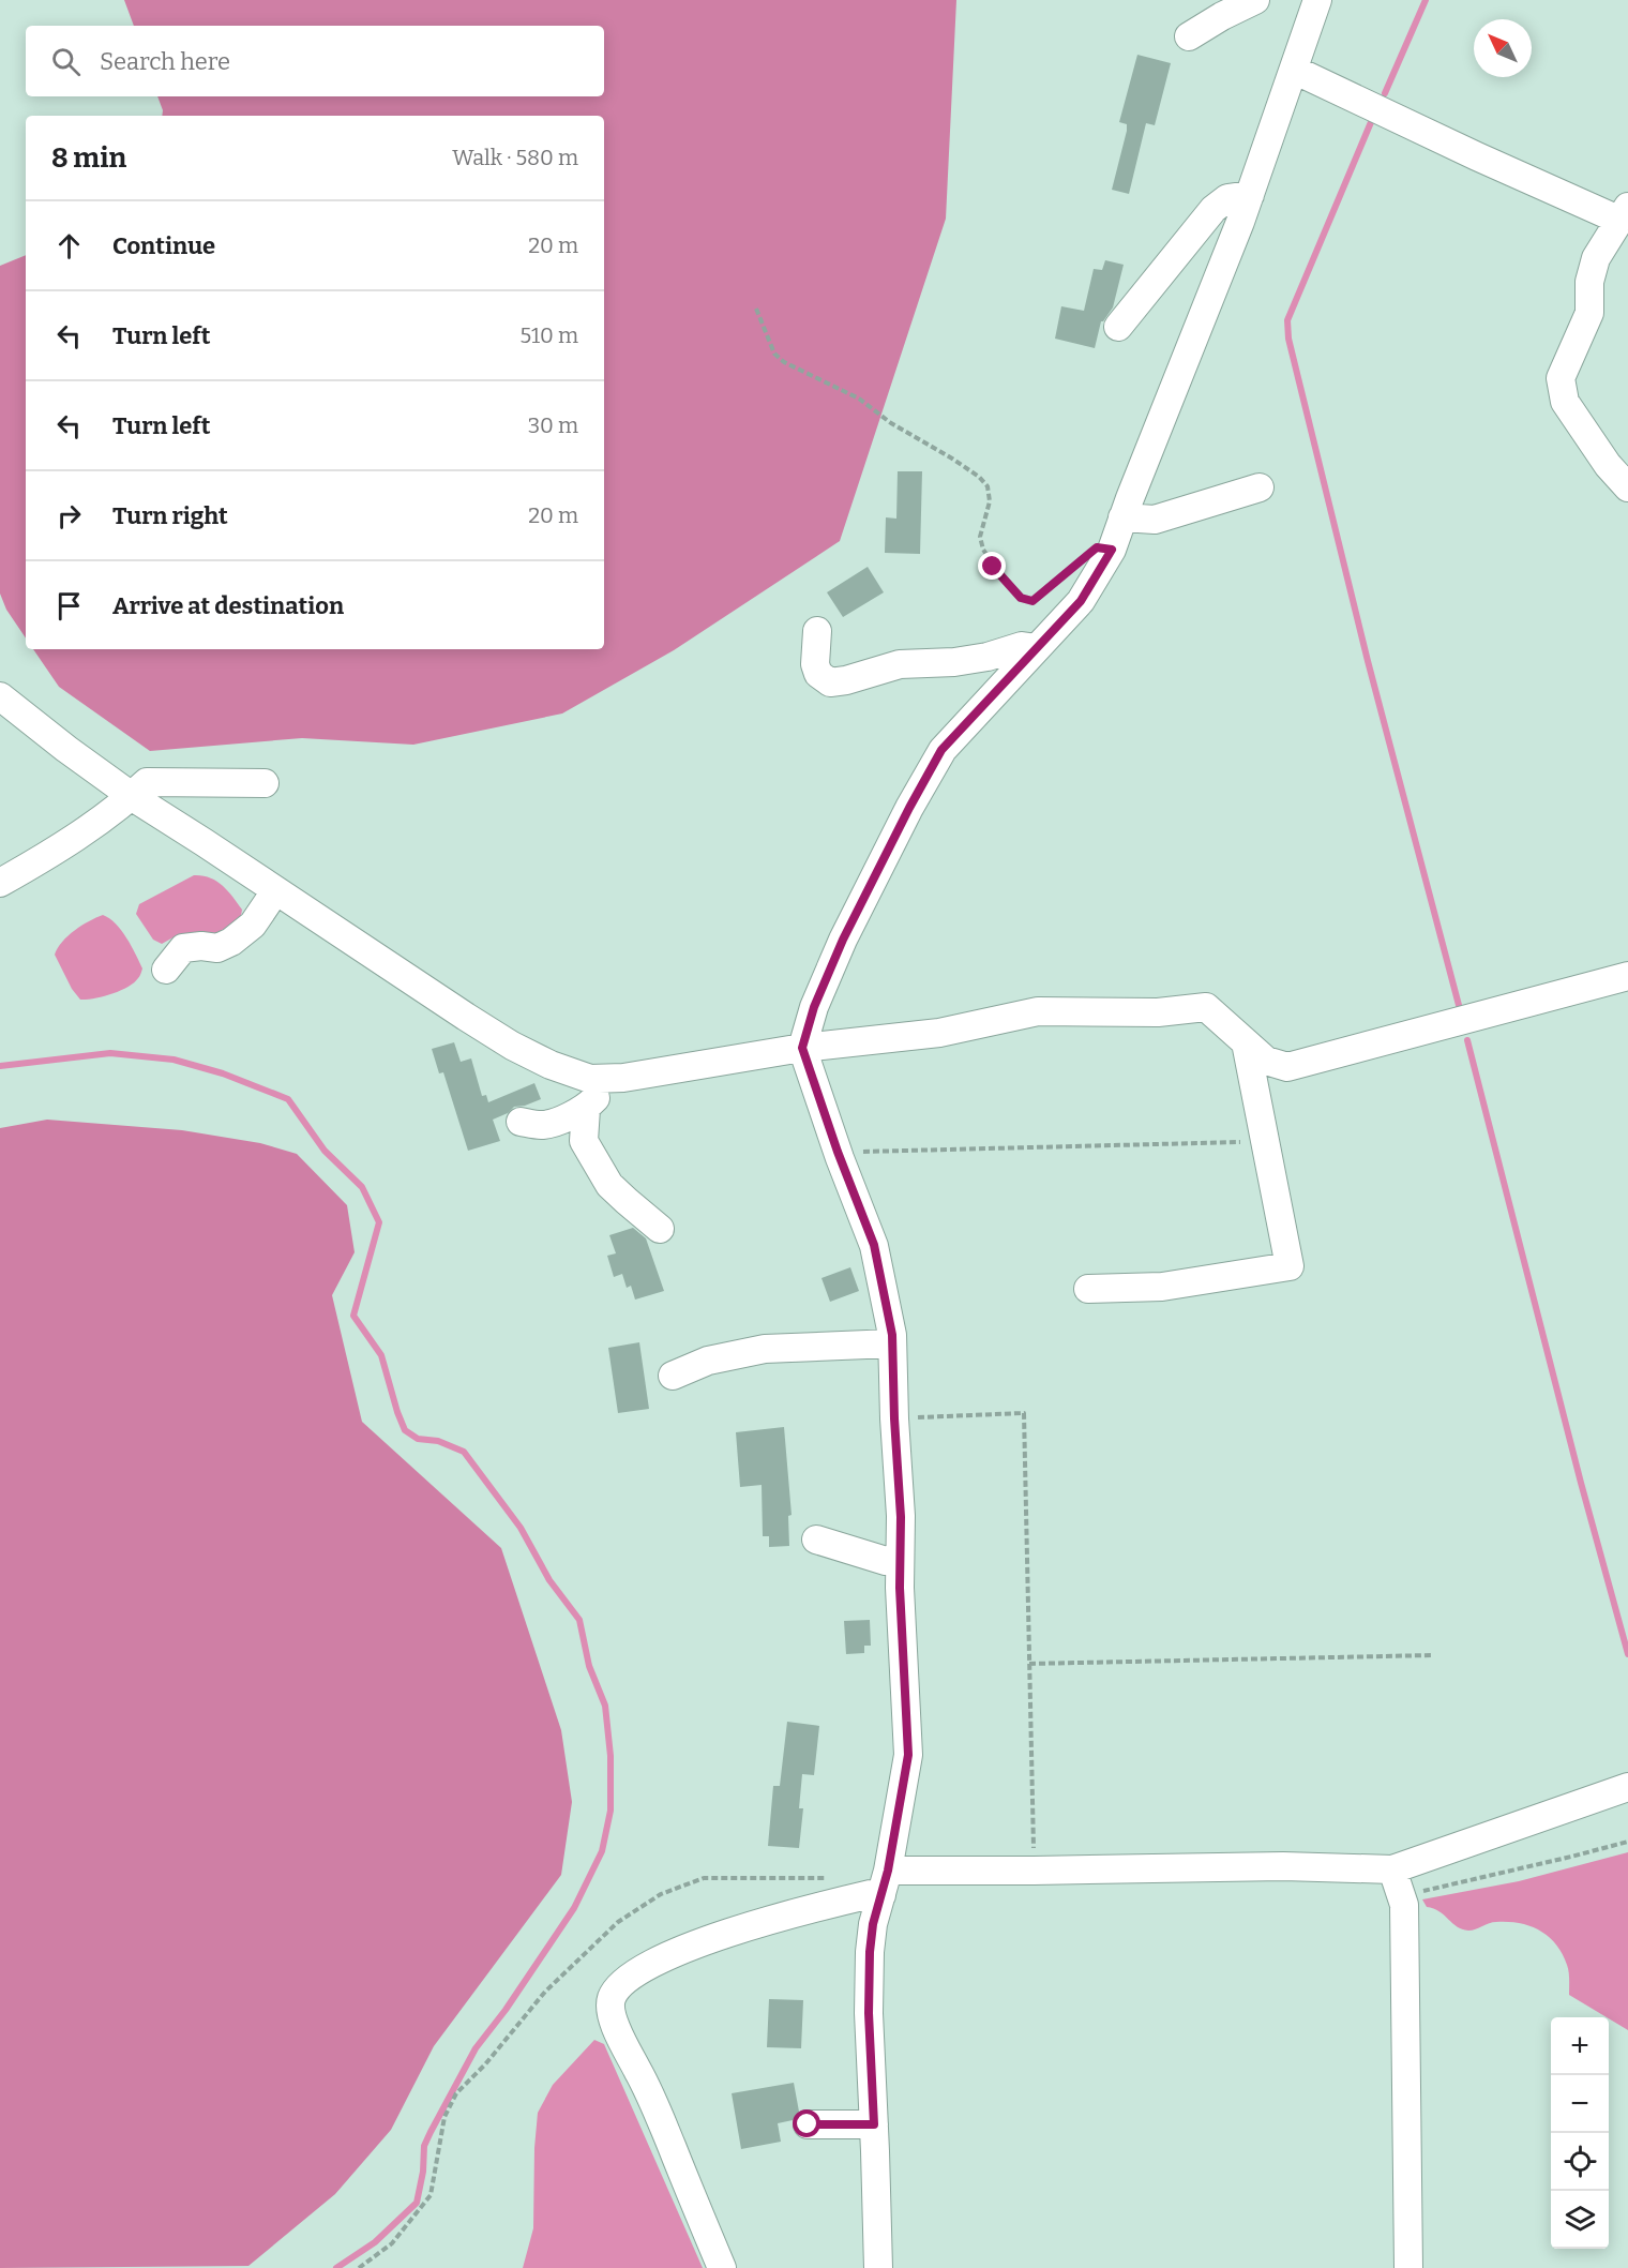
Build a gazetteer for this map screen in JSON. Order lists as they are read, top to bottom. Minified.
{"north":"top left","page":{"search":"Search here","heading":["8 min","Walk · 580 m"],"list":[["Continue","20 m"],["Turn left","510 m"],["Turn left","30 m"],["Turn right","20 m"],"Arrive at destination"],"map_buttons":["+","−"]}}
